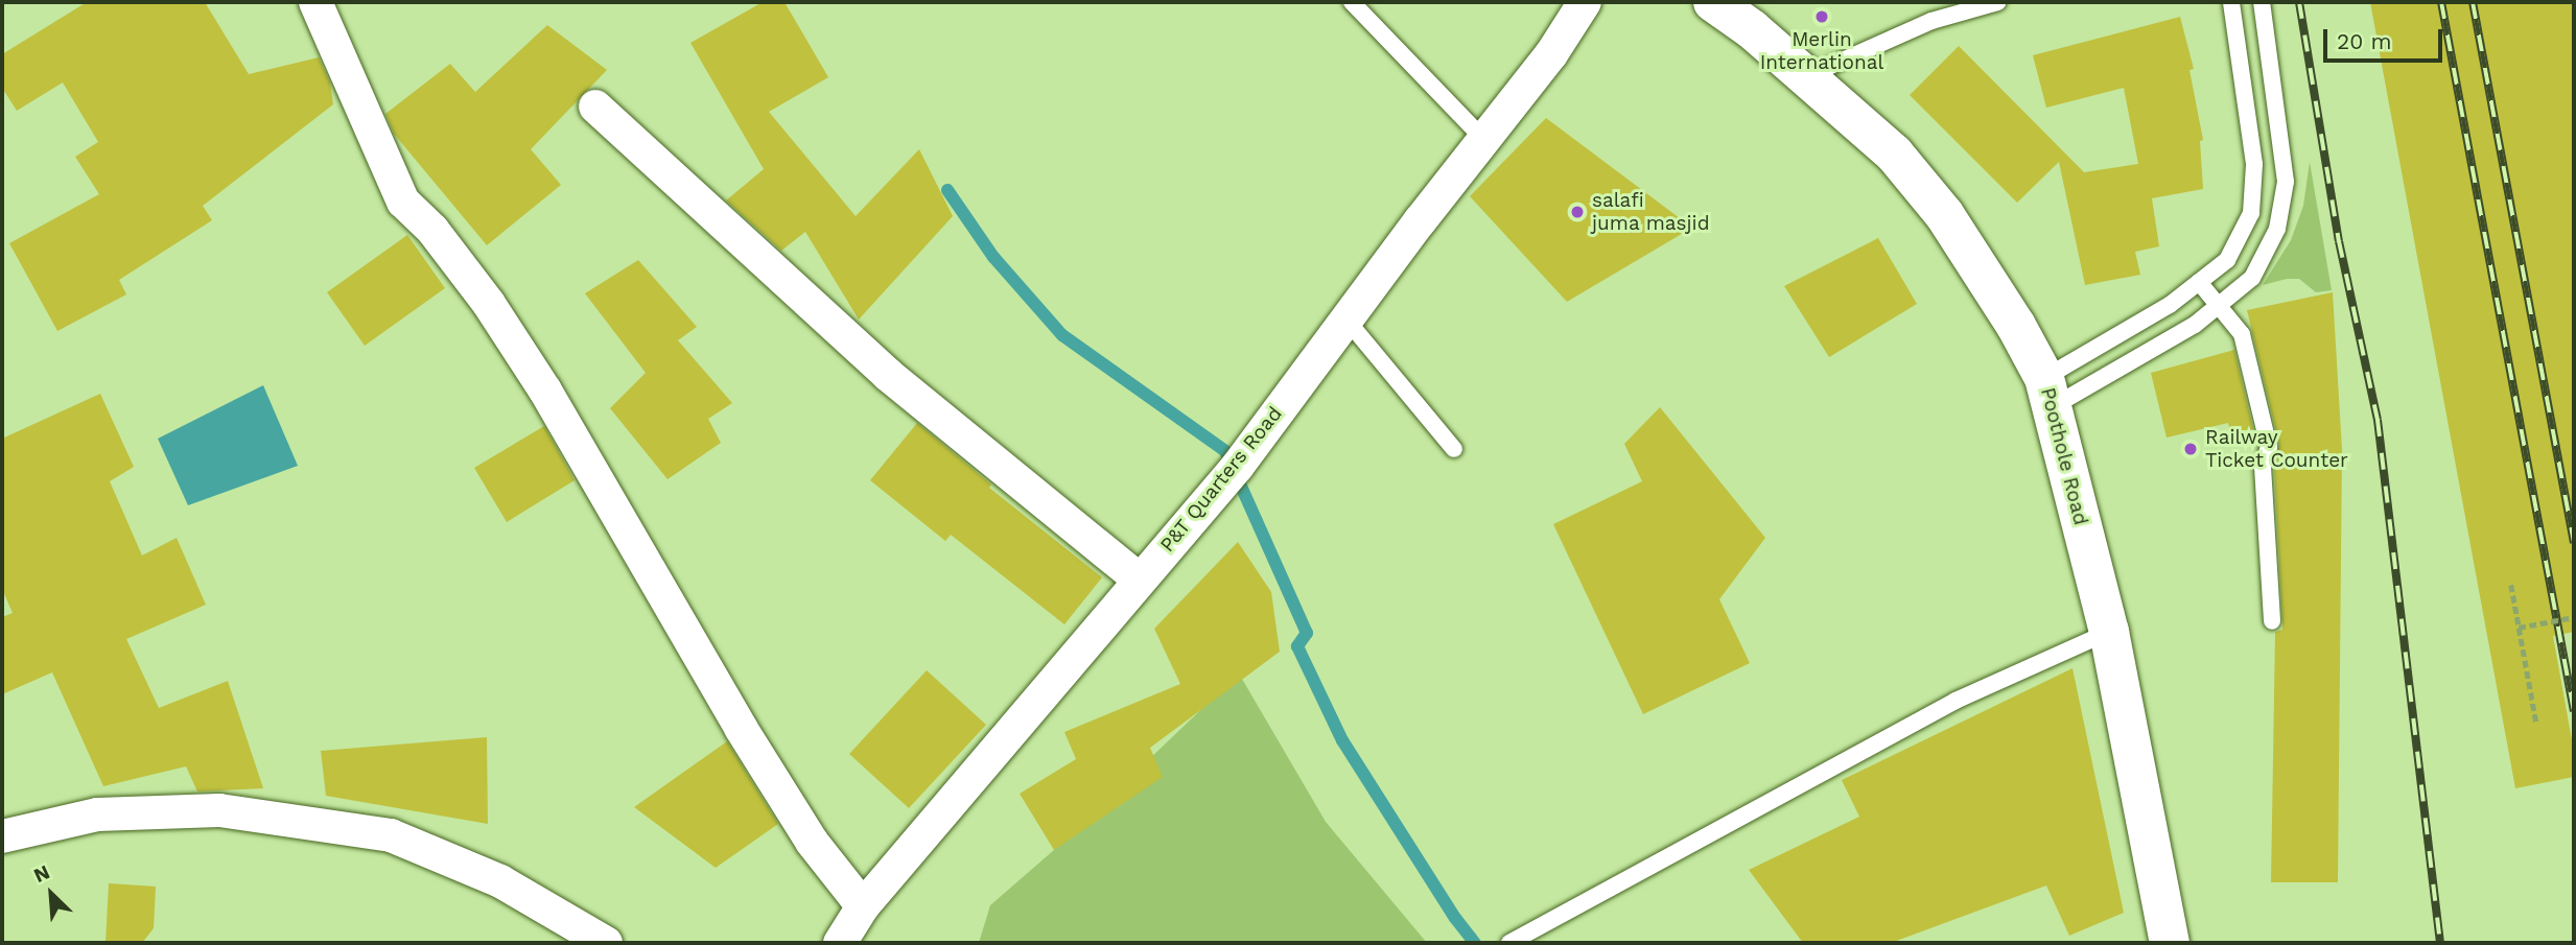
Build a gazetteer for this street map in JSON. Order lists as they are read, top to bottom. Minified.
{"streets":{"street":["Poothole Road","P&T Quarters Road"]},"places":["Merlin International","salafi juma masjid","Railway Ticket Counter"],"scale_bar":"20 m","north":"top left"}
